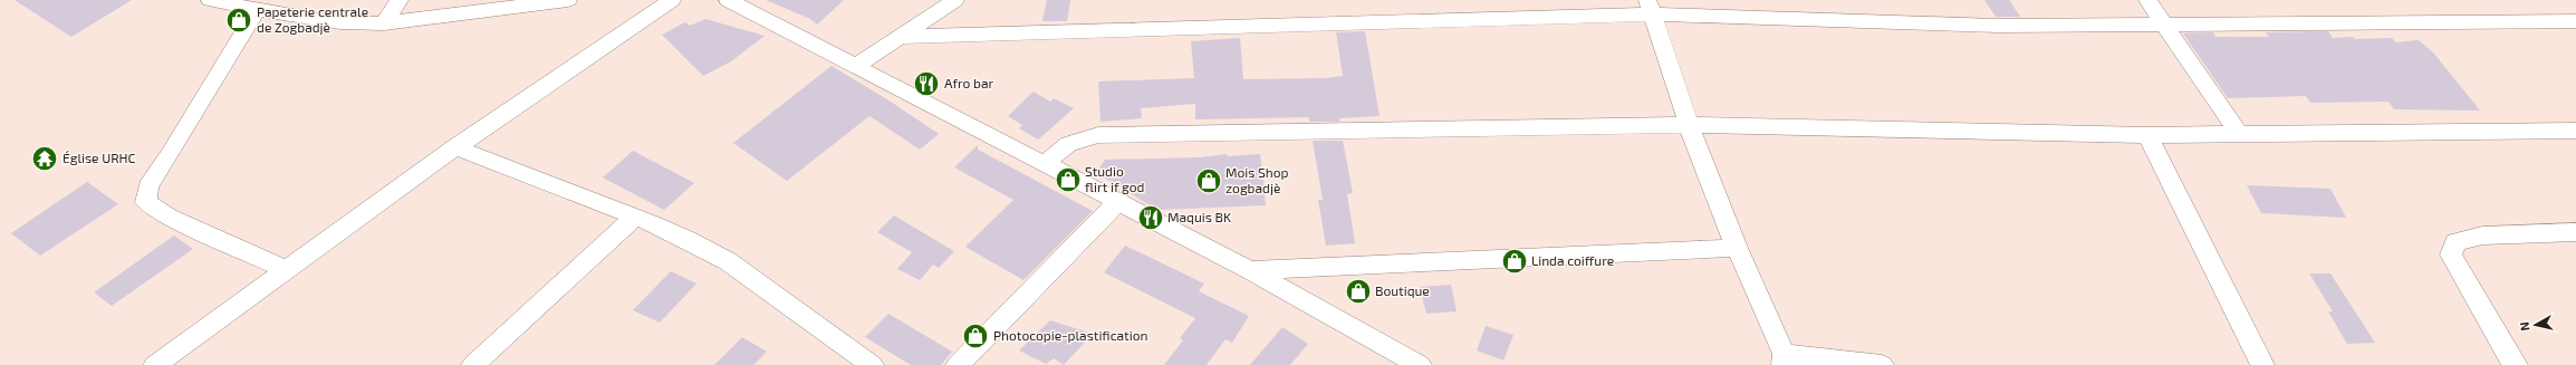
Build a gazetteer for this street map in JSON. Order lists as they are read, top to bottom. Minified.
{"places":{"shop":["Papeterie centrale de Zogbadjè","Studio flirt if god","Mois Shop zogbadjè","Linda coiffure","Boutique","Photocopie-plastification"],"restaurant":["Afro bar","Maquis BK"],"temple":["Église URHC"]},"north":"left"}
